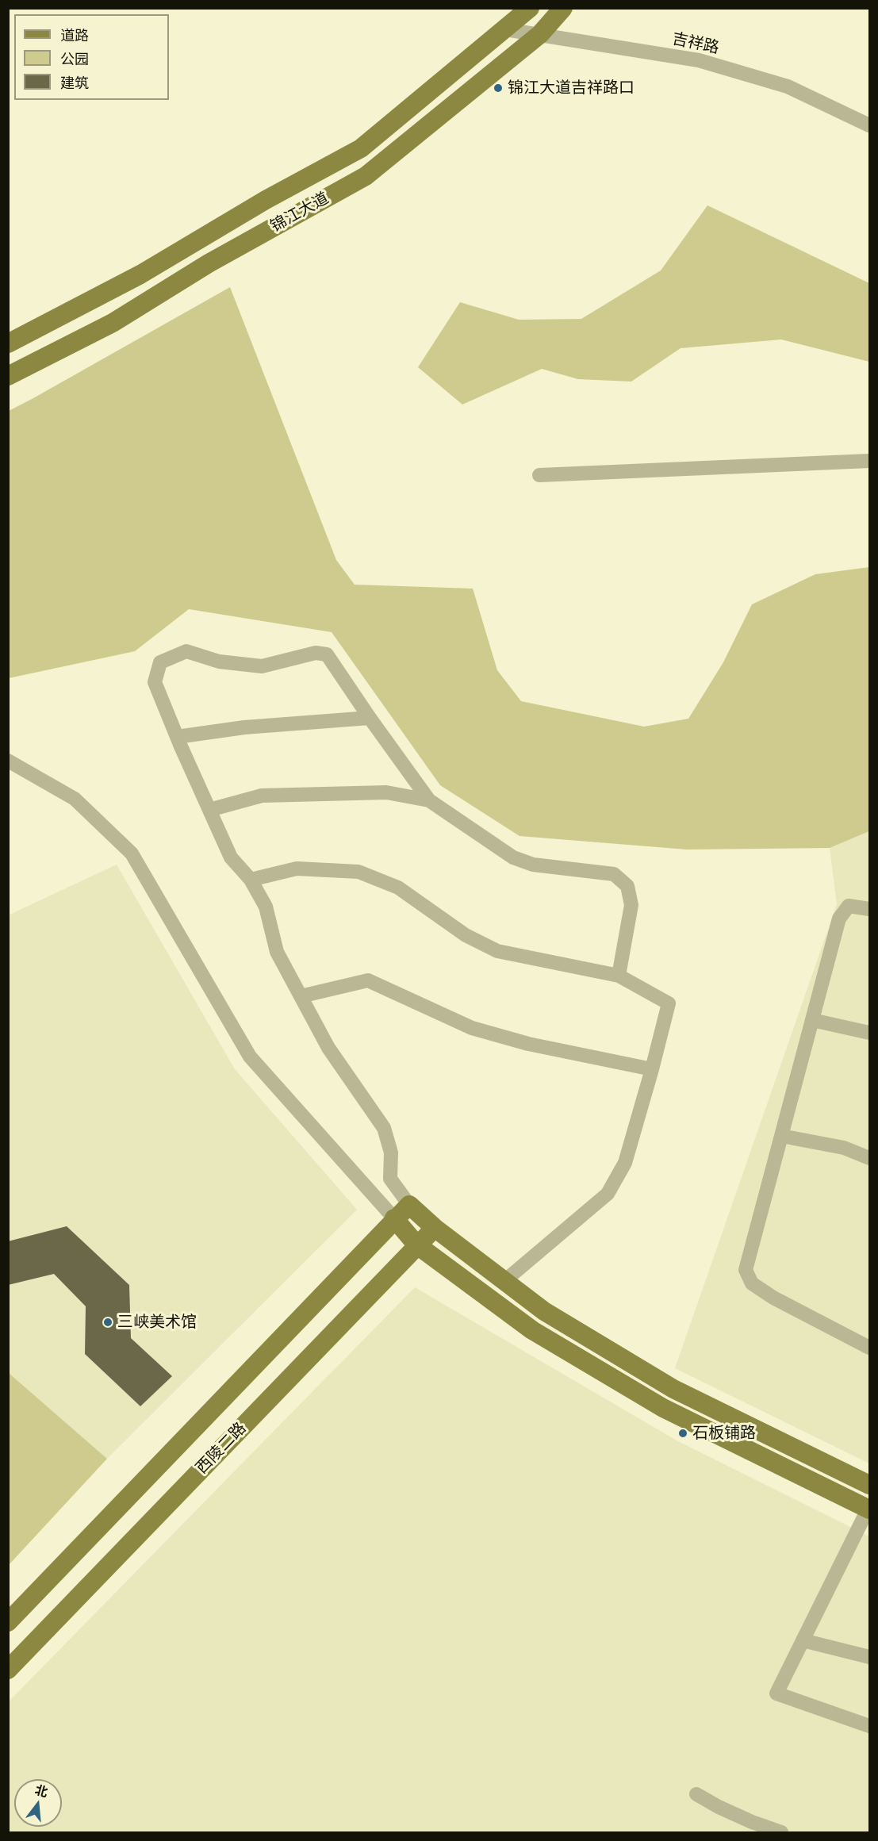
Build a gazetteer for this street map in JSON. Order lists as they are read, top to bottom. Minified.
{"streets":{"main road":["锦江大道","西陵二路"],"street":["吉祥路"]},"crossings":[["吉祥路","锦江大道"]],"places":["锦江大道吉祥路口","三峡美术馆","石板铺路"],"legend":["道路","公园","建筑"],"north":"top"}
